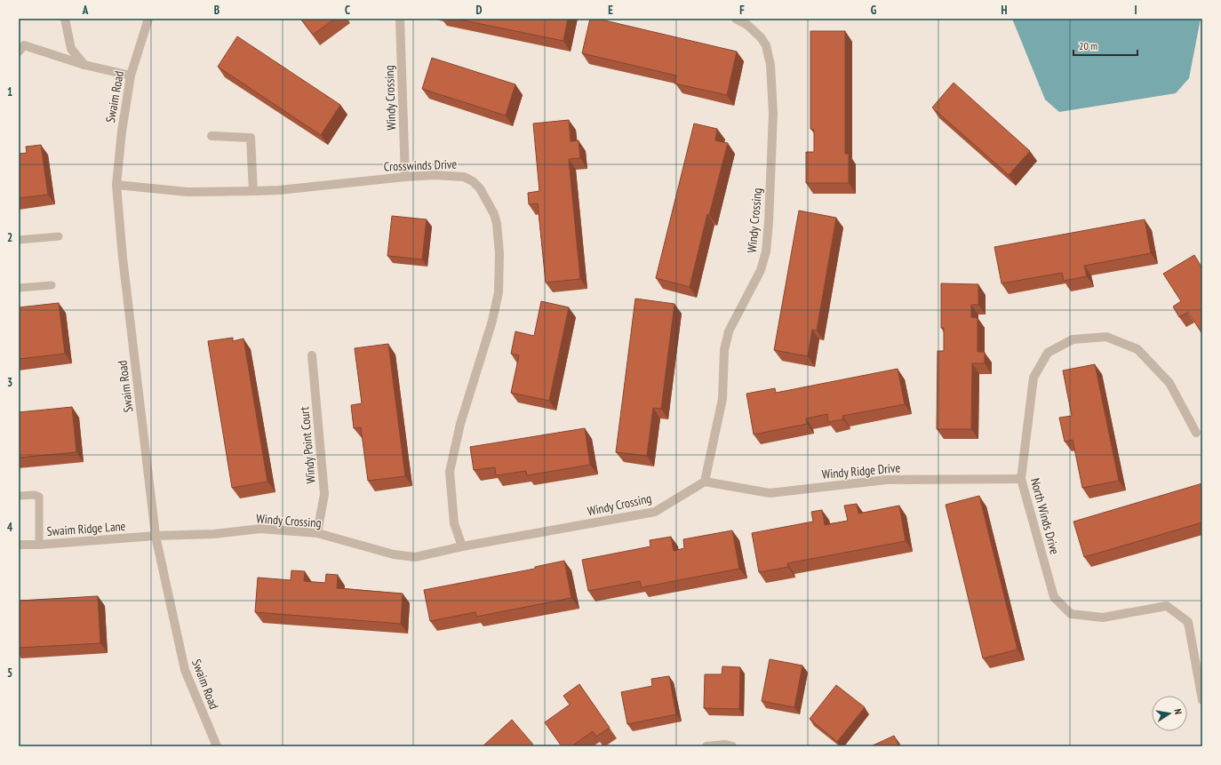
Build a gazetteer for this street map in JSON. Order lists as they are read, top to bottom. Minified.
{"streets":{"street":["Swaim Road","Windy Crossing","Crosswinds Drive","Windy Point Court","Windy Ridge Drive","North Winds Drive","Swaim Ridge Lane"]},"crossings":[["Swaim Road","Windy Crossing"],["Swaim Road","Crosswinds Drive"],["Swaim Road","Swaim Ridge Lane"],["Windy Crossing","Crosswinds Drive"],["Windy Crossing","Windy Point Court"],["Windy Crossing","Windy Ridge Drive"],["Windy Crossing","Swaim Ridge Lane"],["Windy Ridge Drive","North Winds Drive"]],"scale_bar":"20 m","north":"right","grid":{"columns":["A","B","C","D","E","F","G","H","I"],"rows":["1","2","3","4","5"]}}
